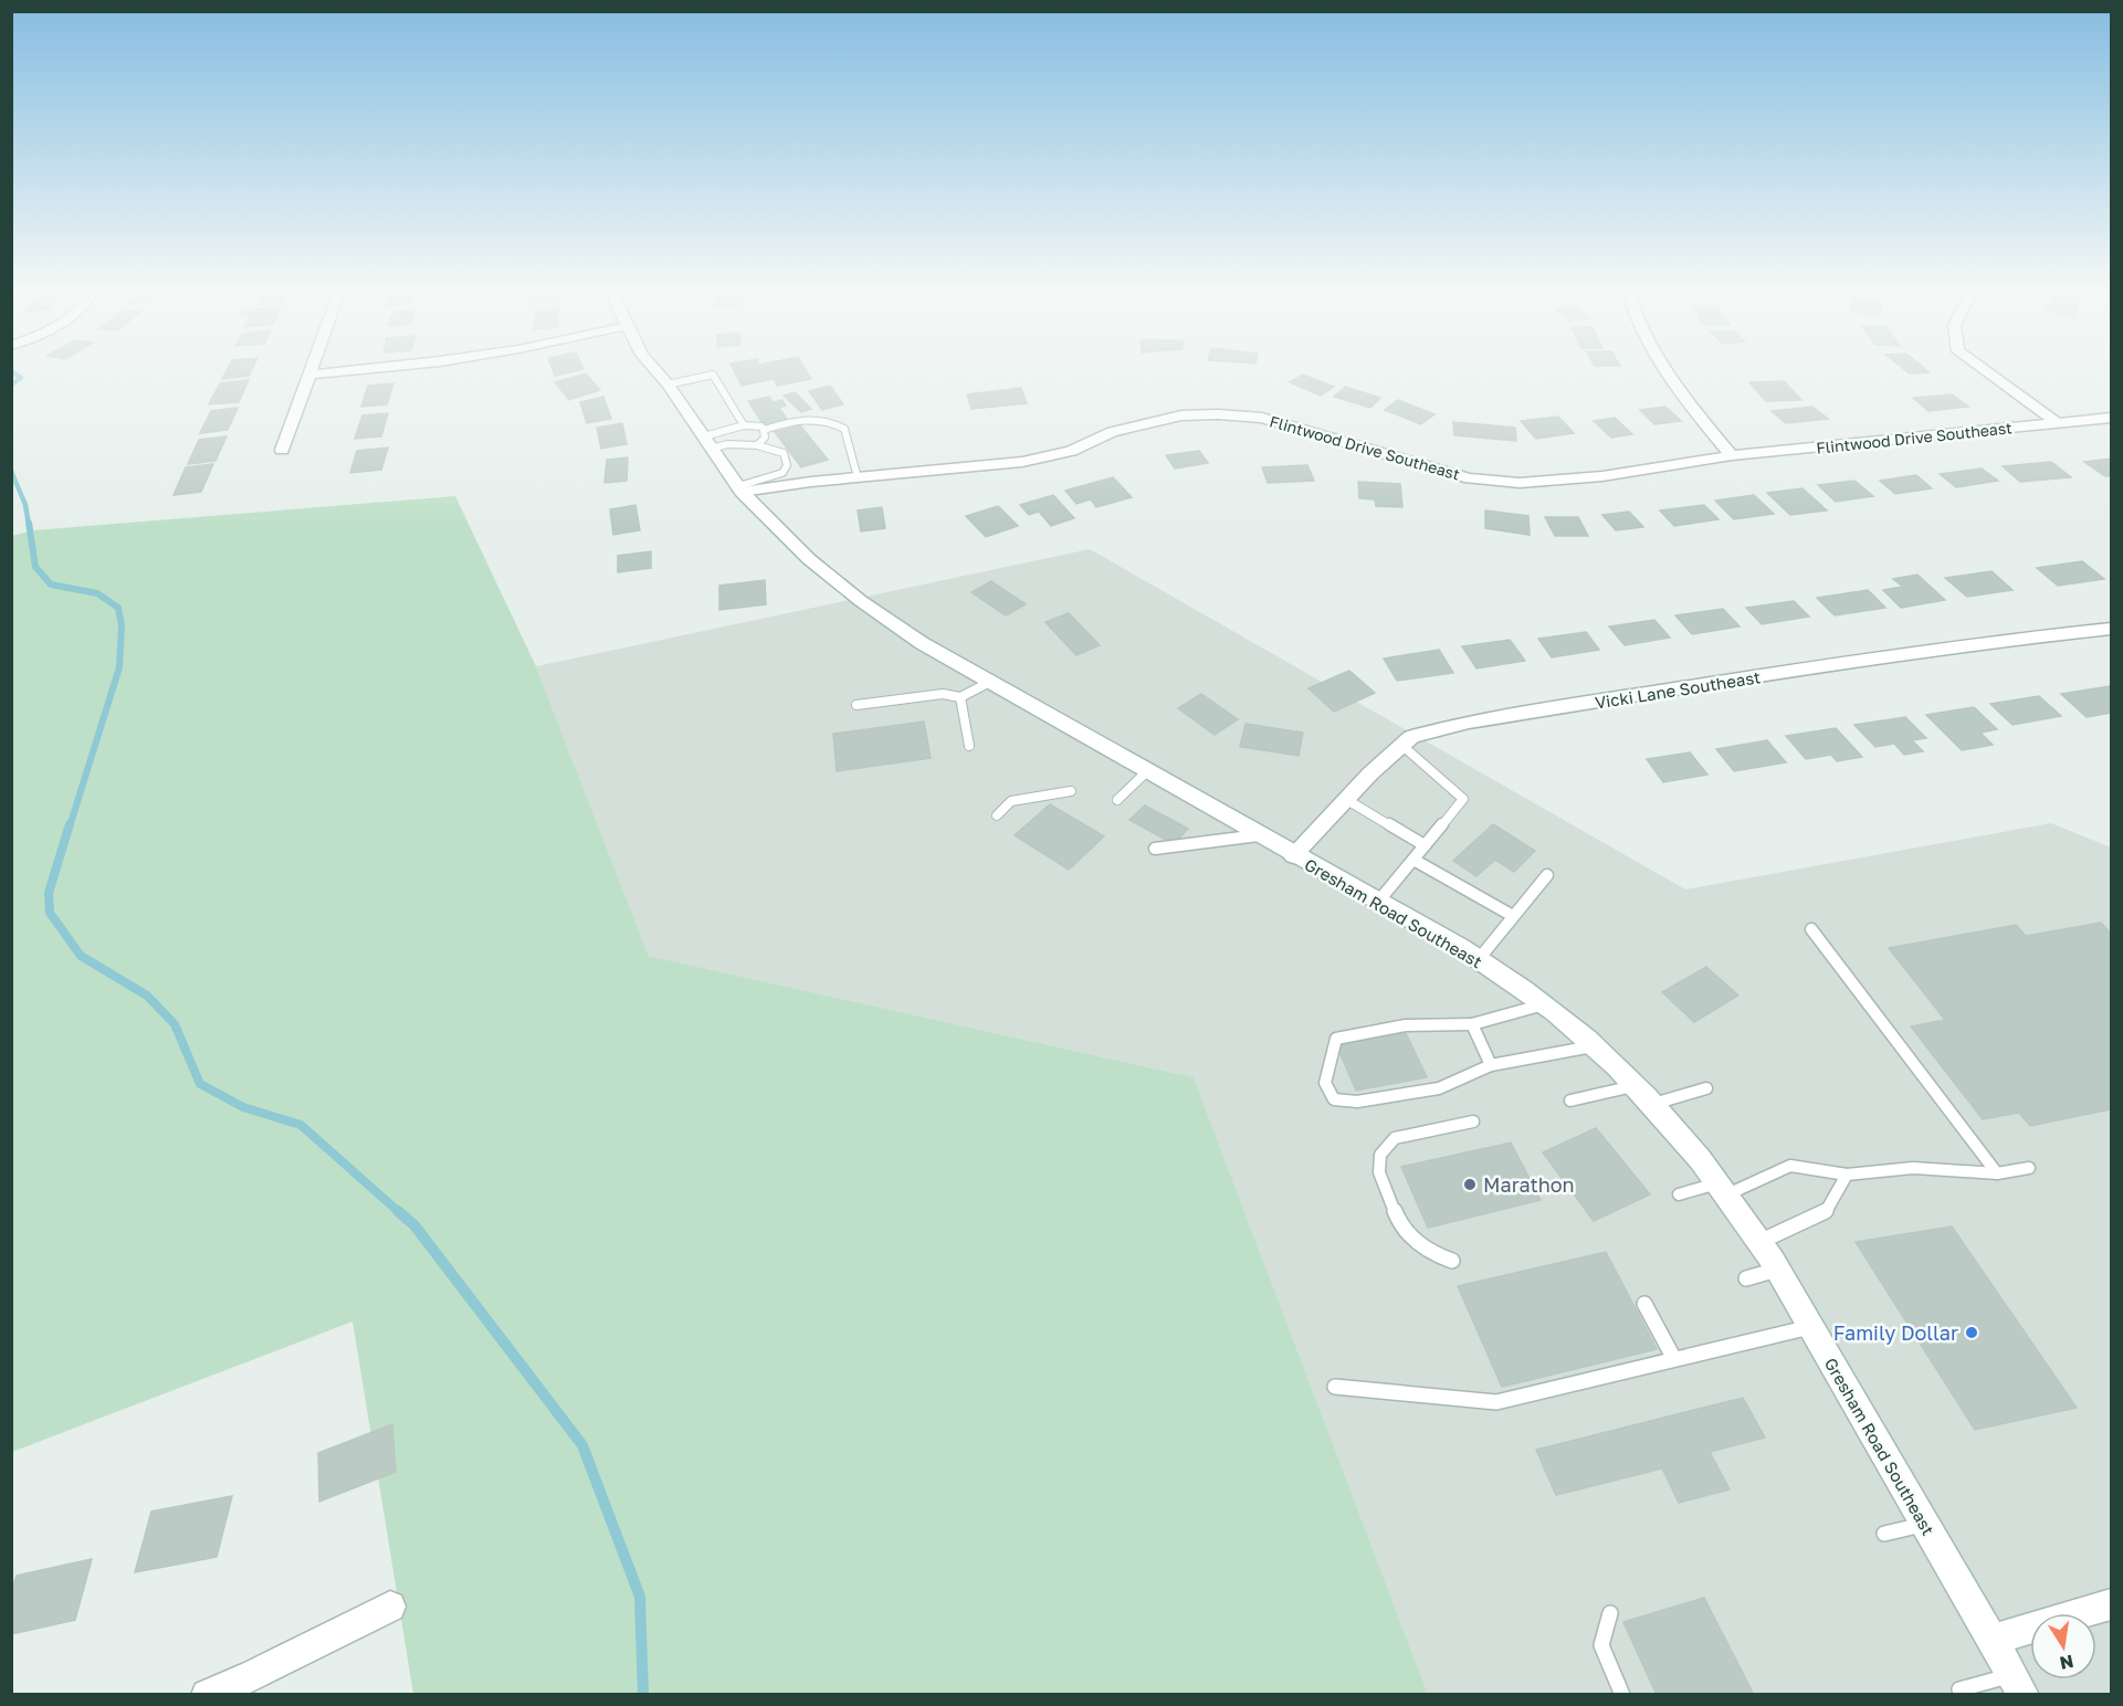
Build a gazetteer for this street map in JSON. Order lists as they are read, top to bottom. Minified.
{"streets":{"street":["Flintwood Drive Southeast","Vicki Lane Southeast","Gresham Road Southeast"]},"crossings":[["Flintwood Drive Southeast","Gresham Road Southeast"],["Vicki Lane Southeast","Gresham Road Southeast"]],"places":["Marathon","Family Dollar"],"north":"bottom"}
